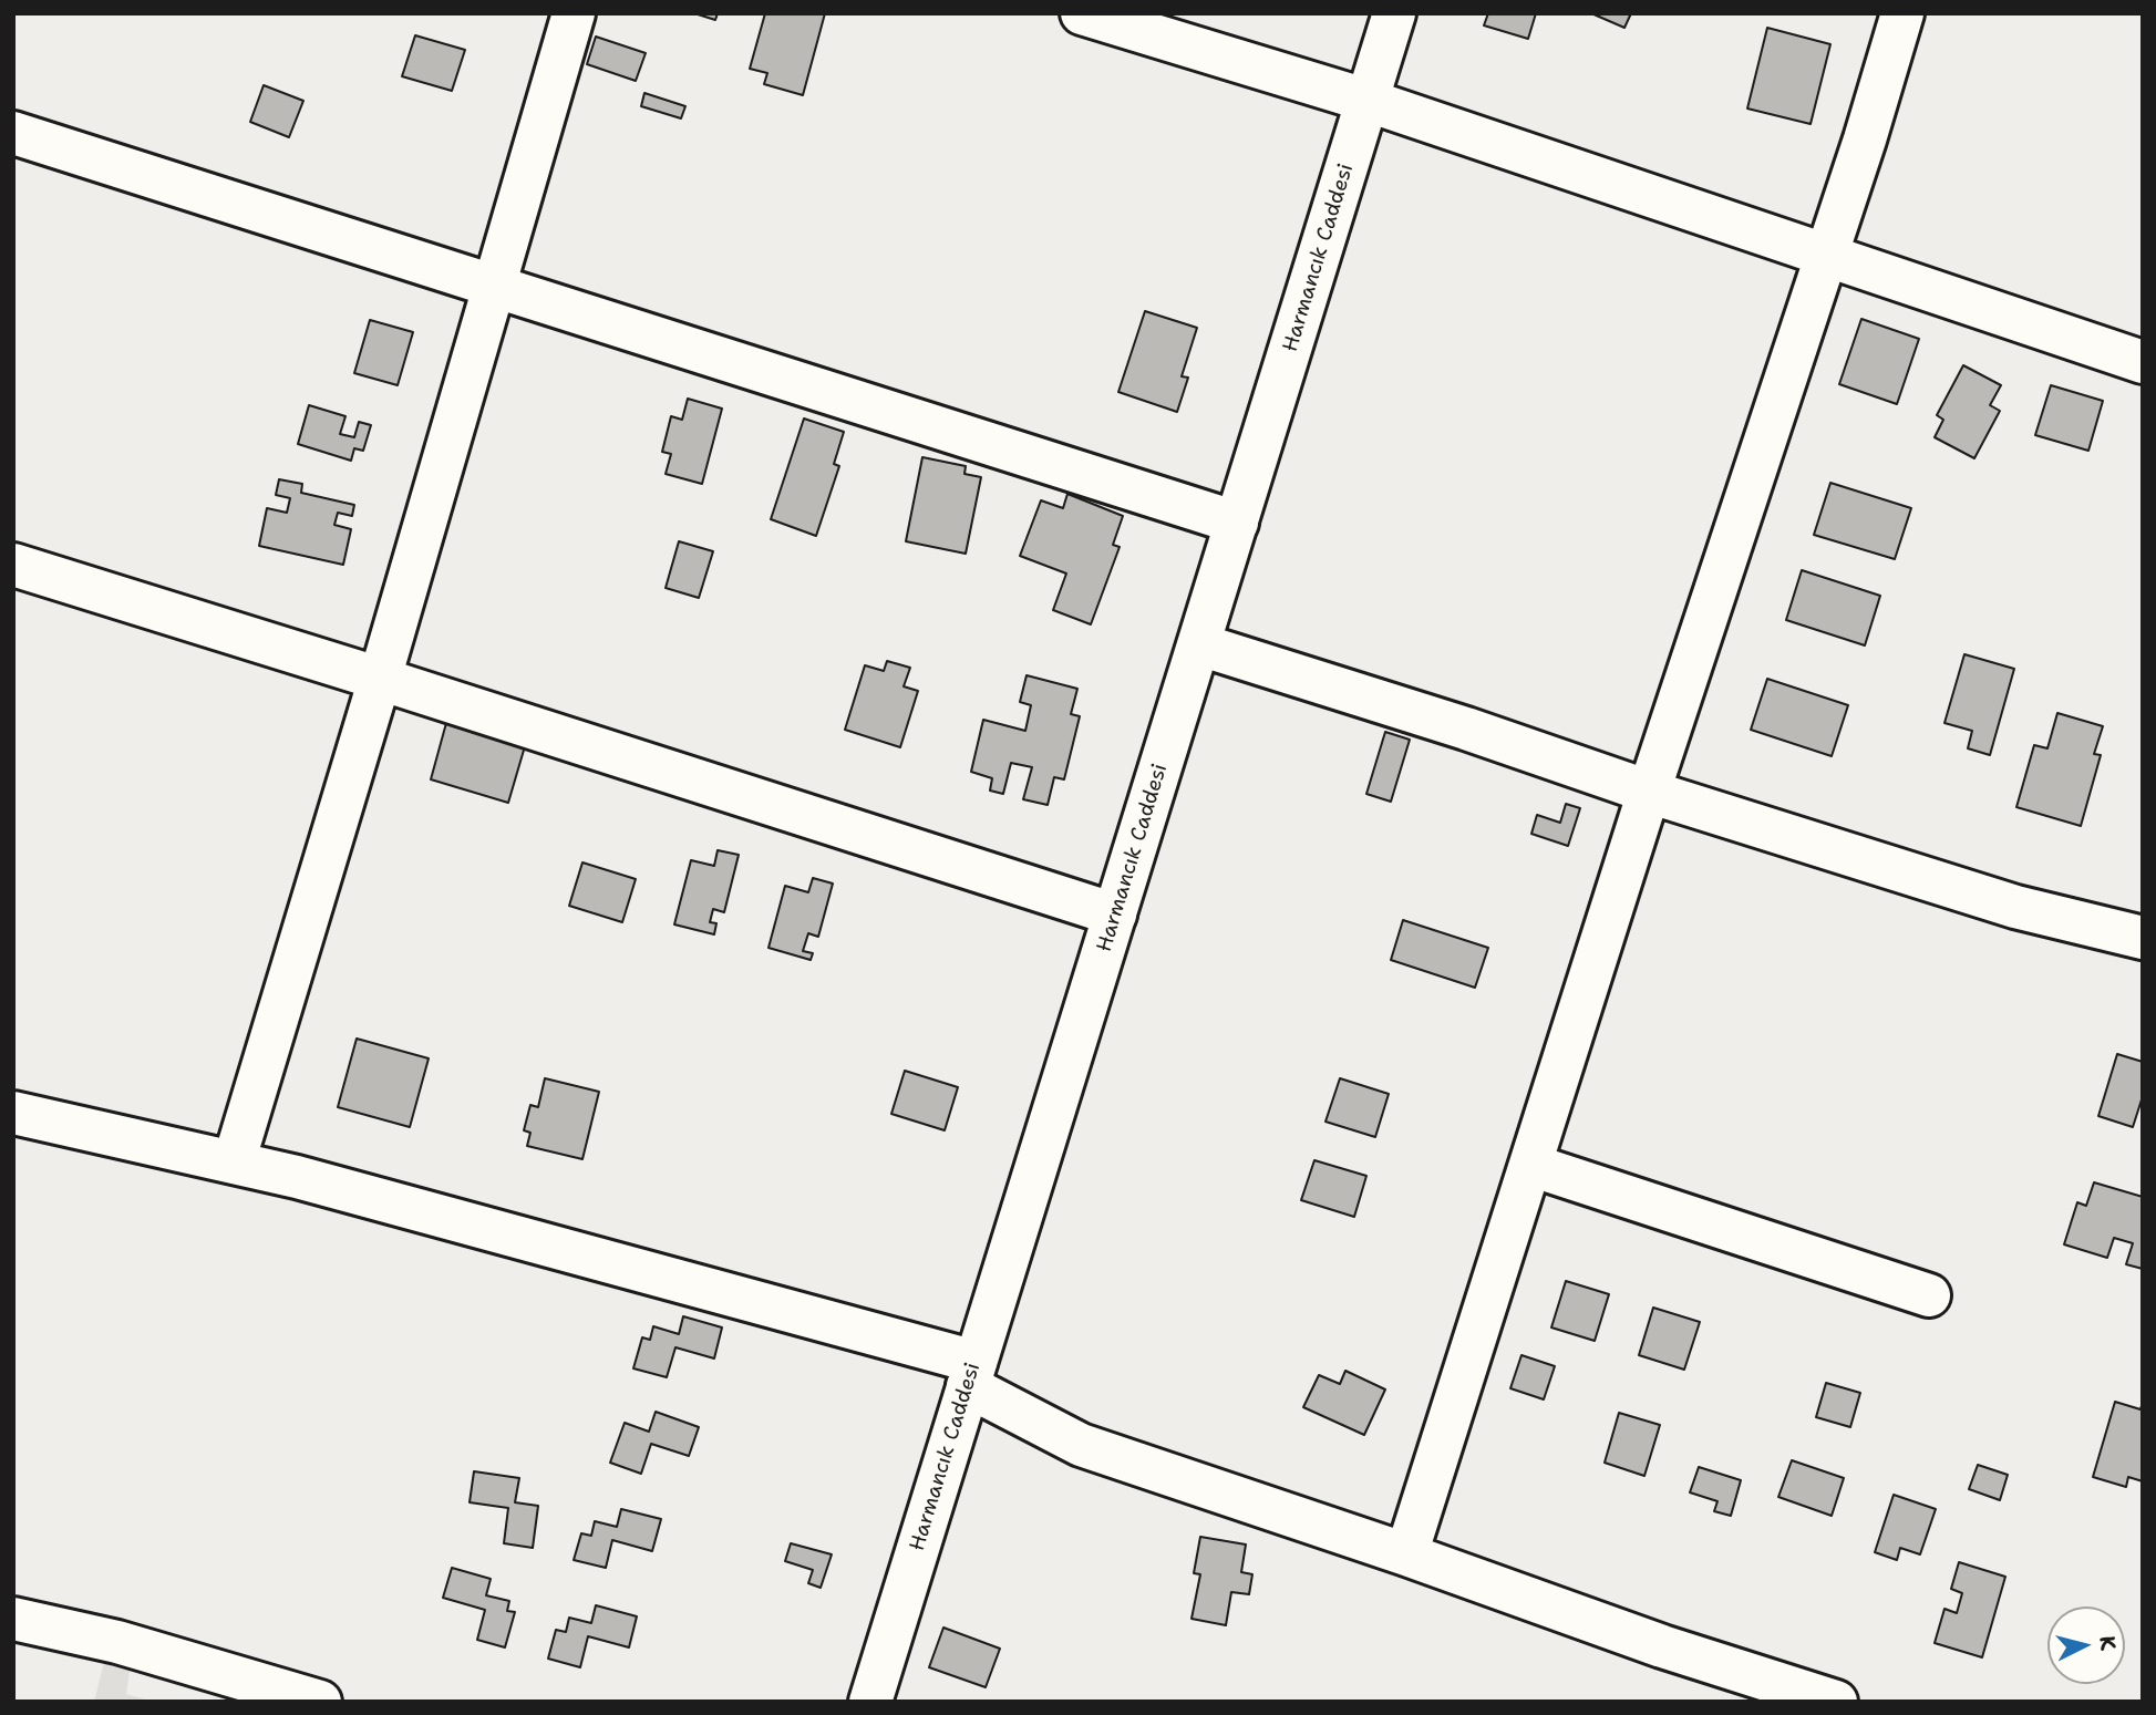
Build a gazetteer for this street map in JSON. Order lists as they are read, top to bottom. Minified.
{"streets":{"street":["Harmancık Caddesi"]},"north":"right"}
